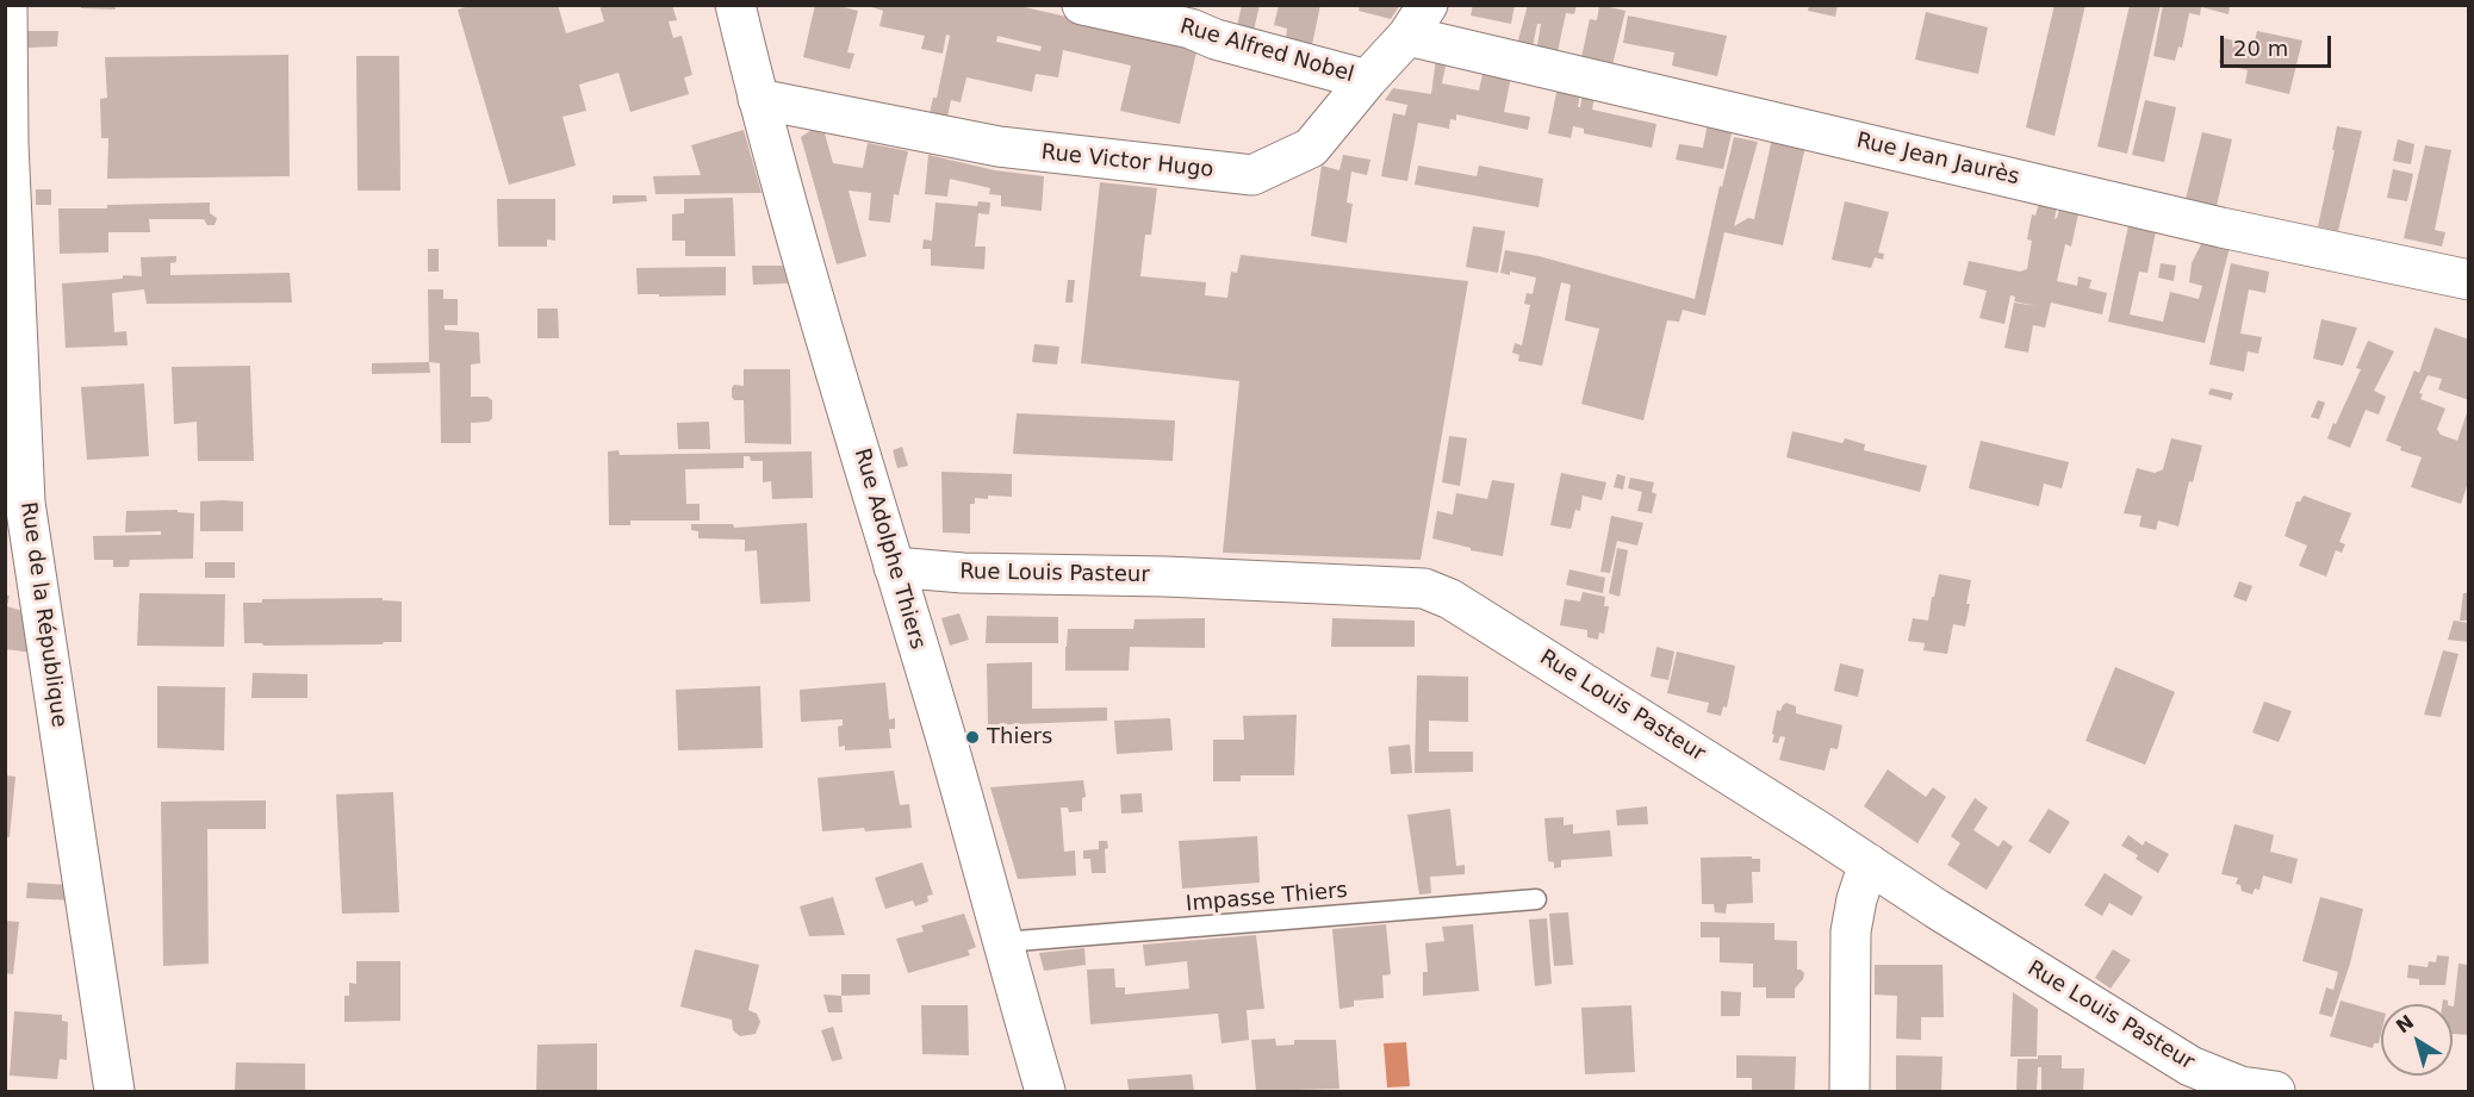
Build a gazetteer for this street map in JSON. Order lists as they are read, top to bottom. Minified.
{"streets":{"street":["Rue Alfred Nobel","Rue Jean Jaurès","Rue Victor Hugo","Rue Adolphe Thiers","Rue Louis Pasteur","Rue de la République"],"lane":["Impasse Thiers"]},"crossings":[["Rue Alfred Nobel","Rue Victor Hugo"],["Rue Jean Jaurès","Rue Victor Hugo"],["Rue Victor Hugo","Rue Adolphe Thiers"],["Rue Adolphe Thiers","Rue Louis Pasteur"],["Rue Adolphe Thiers","Impasse Thiers"]],"places":["Thiers"],"scale_bar":"20 m","north":"top left"}
